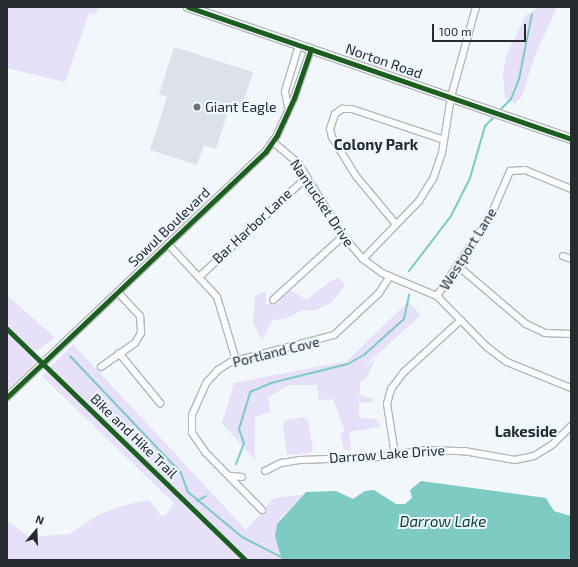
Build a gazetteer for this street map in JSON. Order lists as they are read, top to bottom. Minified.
{"streets":{"street":["Norton Road","Nantucket Drive","Bar Harbor Lane","Sowul Boulevard","Westport Lane","Portland Cove","Darrow Lake Drive"],"cycle path":["Bike and Hike Trail"]},"crossings":[["Norton Road","Sowul Boulevard"],["Nantucket Drive","Bar Harbor Lane"],["Nantucket Drive","Sowul Boulevard"],["Nantucket Drive","Westport Lane"],["Nantucket Drive","Portland Cove"]],"districts":["Colony Park","Lakeside"],"water":["Darrow Lake"],"places":["Giant Eagle"],"scale_bar":"100 m","north":"top"}
